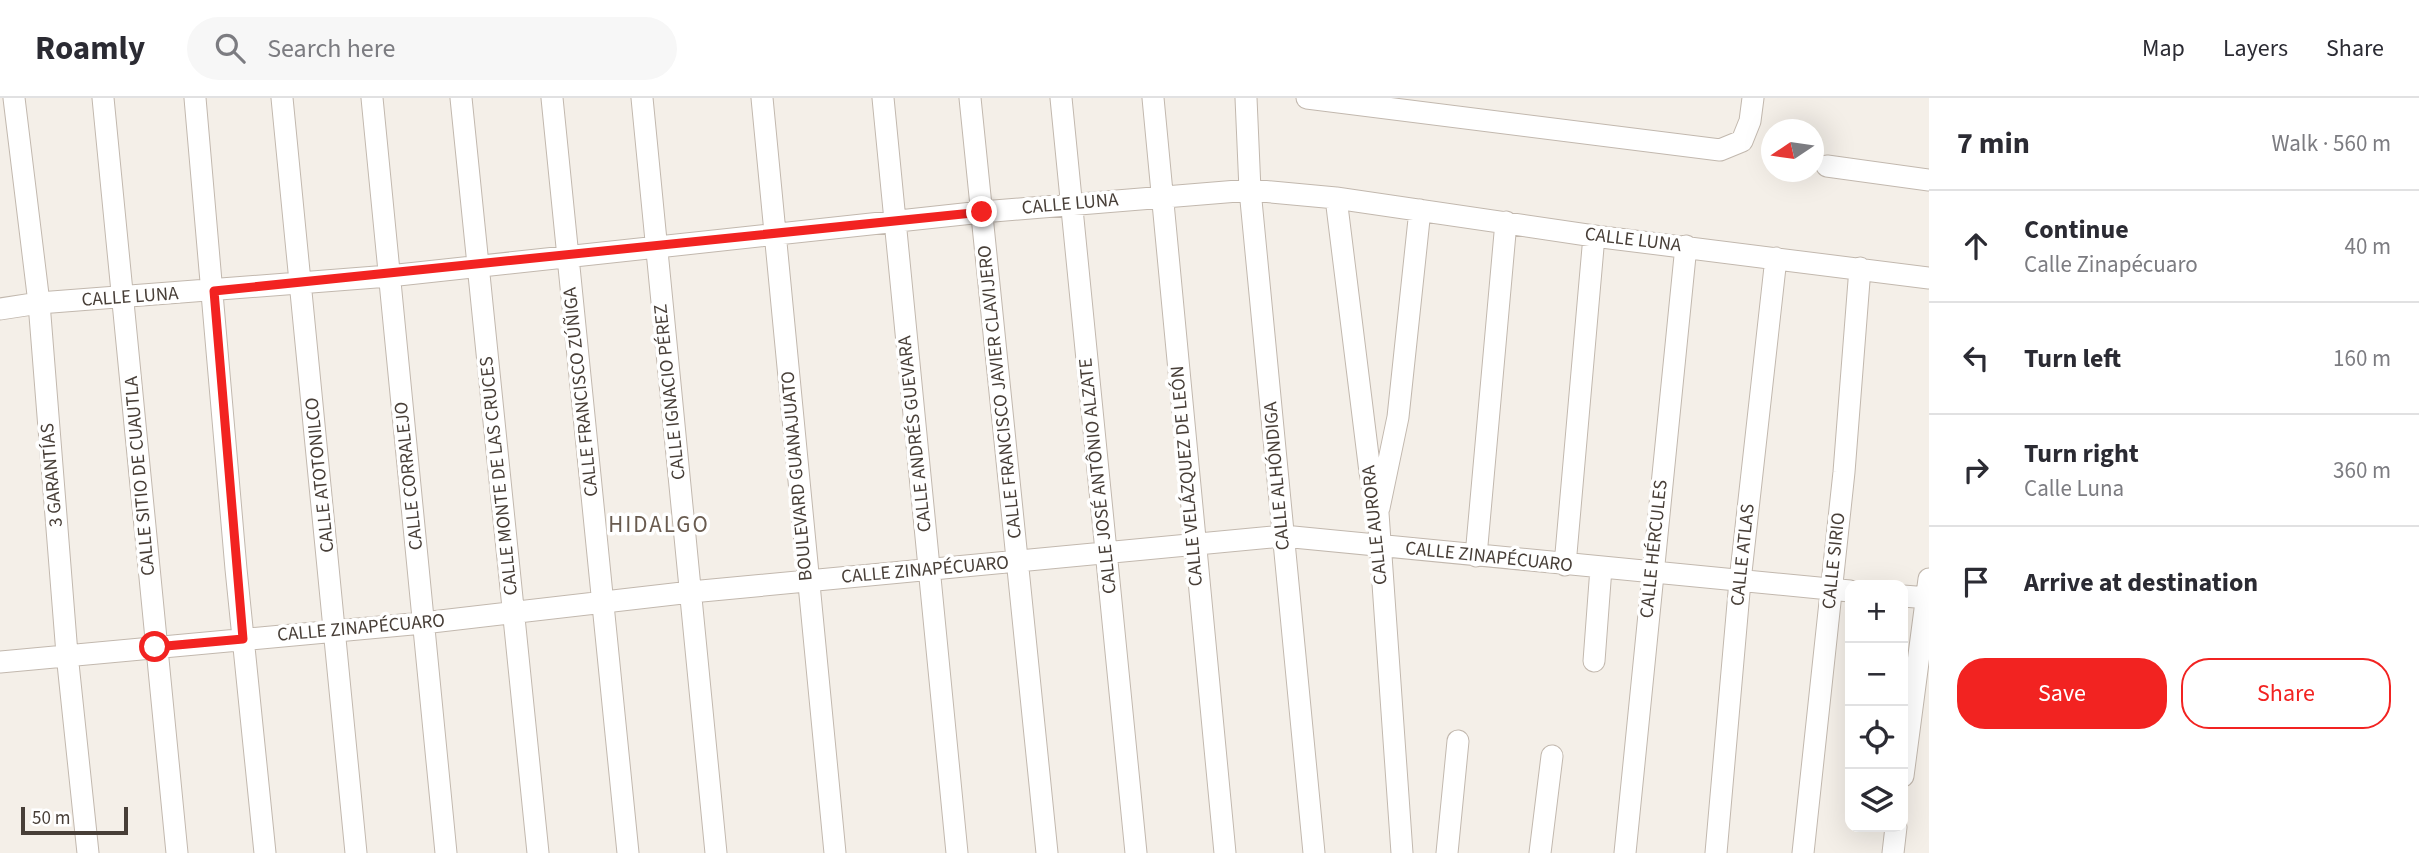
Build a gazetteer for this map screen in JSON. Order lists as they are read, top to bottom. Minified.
{"streets":{"street":["CALLE LUNA","CALLE FRANCISCO ZÚÑIGA","CALLE IGNACIO PÉREZ","CALLE FRANCISCO JAVIER CLAVIJERO","CALLE ANDRÉS GUEVARA","3 GARANTÍAS","CALLE ATOTONILCO","CALLE SITIO DE CUAUTLA","CALLE CORRALEJO","CALLE MONTE DE LAS CRUCES","BOULEVARD GUANAJUATO","CALLE JOSÉ ANTÔNIO ALZATE","CALLE VELÁZQUEZ DE LEÓN","CALLE ALHÓNDIGA","CALLE AURORA","CALLE HÉRCULES","CALLE ATLAS","CALLE ZINAPÉCUARO","CALLE SIRIO"]},"crossings":[["CALLE LUNA","CALLE FRANCISCO ZÚÑIGA"],["CALLE LUNA","CALLE IGNACIO PÉREZ"],["CALLE LUNA","CALLE FRANCISCO JAVIER CLAVIJERO"],["CALLE LUNA","CALLE ANDRÉS GUEVARA"],["CALLE LUNA","3 GARANTÍAS"],["CALLE LUNA","CALLE ATOTONILCO"],["CALLE LUNA","CALLE SITIO DE CUAUTLA"],["CALLE LUNA","CALLE CORRALEJO"],["CALLE LUNA","CALLE MONTE DE LAS CRUCES"],["CALLE LUNA","BOULEVARD GUANAJUATO"],["CALLE LUNA","CALLE JOSÉ ANTÔNIO ALZATE"],["CALLE LUNA","CALLE VELÁZQUEZ DE LEÓN"],["CALLE LUNA","CALLE ALHÓNDIGA"],["CALLE LUNA","CALLE AURORA"],["CALLE LUNA","CALLE HÉRCULES"],["CALLE LUNA","CALLE ATLAS"],["CALLE LUNA","CALLE SIRIO"],["CALLE FRANCISCO ZÚÑIGA","CALLE ZINAPÉCUARO"],["CALLE IGNACIO PÉREZ","CALLE ZINAPÉCUARO"],["CALLE FRANCISCO JAVIER CLAVIJERO","CALLE ZINAPÉCUARO"],["CALLE ANDRÉS GUEVARA","CALLE ZINAPÉCUARO"],["3 GARANTÍAS","CALLE ZINAPÉCUARO"],["CALLE ATOTONILCO","CALLE ZINAPÉCUARO"],["CALLE SITIO DE CUAUTLA","CALLE ZINAPÉCUARO"],["CALLE CORRALEJO","CALLE ZINAPÉCUARO"],["CALLE MONTE DE LAS CRUCES","CALLE ZINAPÉCUARO"],["BOULEVARD GUANAJUATO","CALLE ZINAPÉCUARO"],["CALLE JOSÉ ANTÔNIO ALZATE","CALLE ZINAPÉCUARO"],["CALLE VELÁZQUEZ DE LEÓN","CALLE ZINAPÉCUARO"],["CALLE ALHÓNDIGA","CALLE ZINAPÉCUARO"],["CALLE AURORA","CALLE ZINAPÉCUARO"],["CALLE HÉRCULES","CALLE ZINAPÉCUARO"],["CALLE ATLAS","CALLE ZINAPÉCUARO"],["CALLE ZINAPÉCUARO","CALLE SIRIO"]],"districts":["HIDALGO"],"scale_bar":"50 m","north":"left","page":{"header":"Roamly","search":"Search here","nav":["Map","Layers","Share"],"heading":["7 min","Walk · 560 m"],"list":[["Continue","Calle Zinapécuaro","40 m"],["Turn left","160 m"],["Turn right","Calle Luna","360 m"],"Arrive at destination"],"map_buttons":["+","−"],"buttons":["Save","Share"],"scale":"50 m"}}
